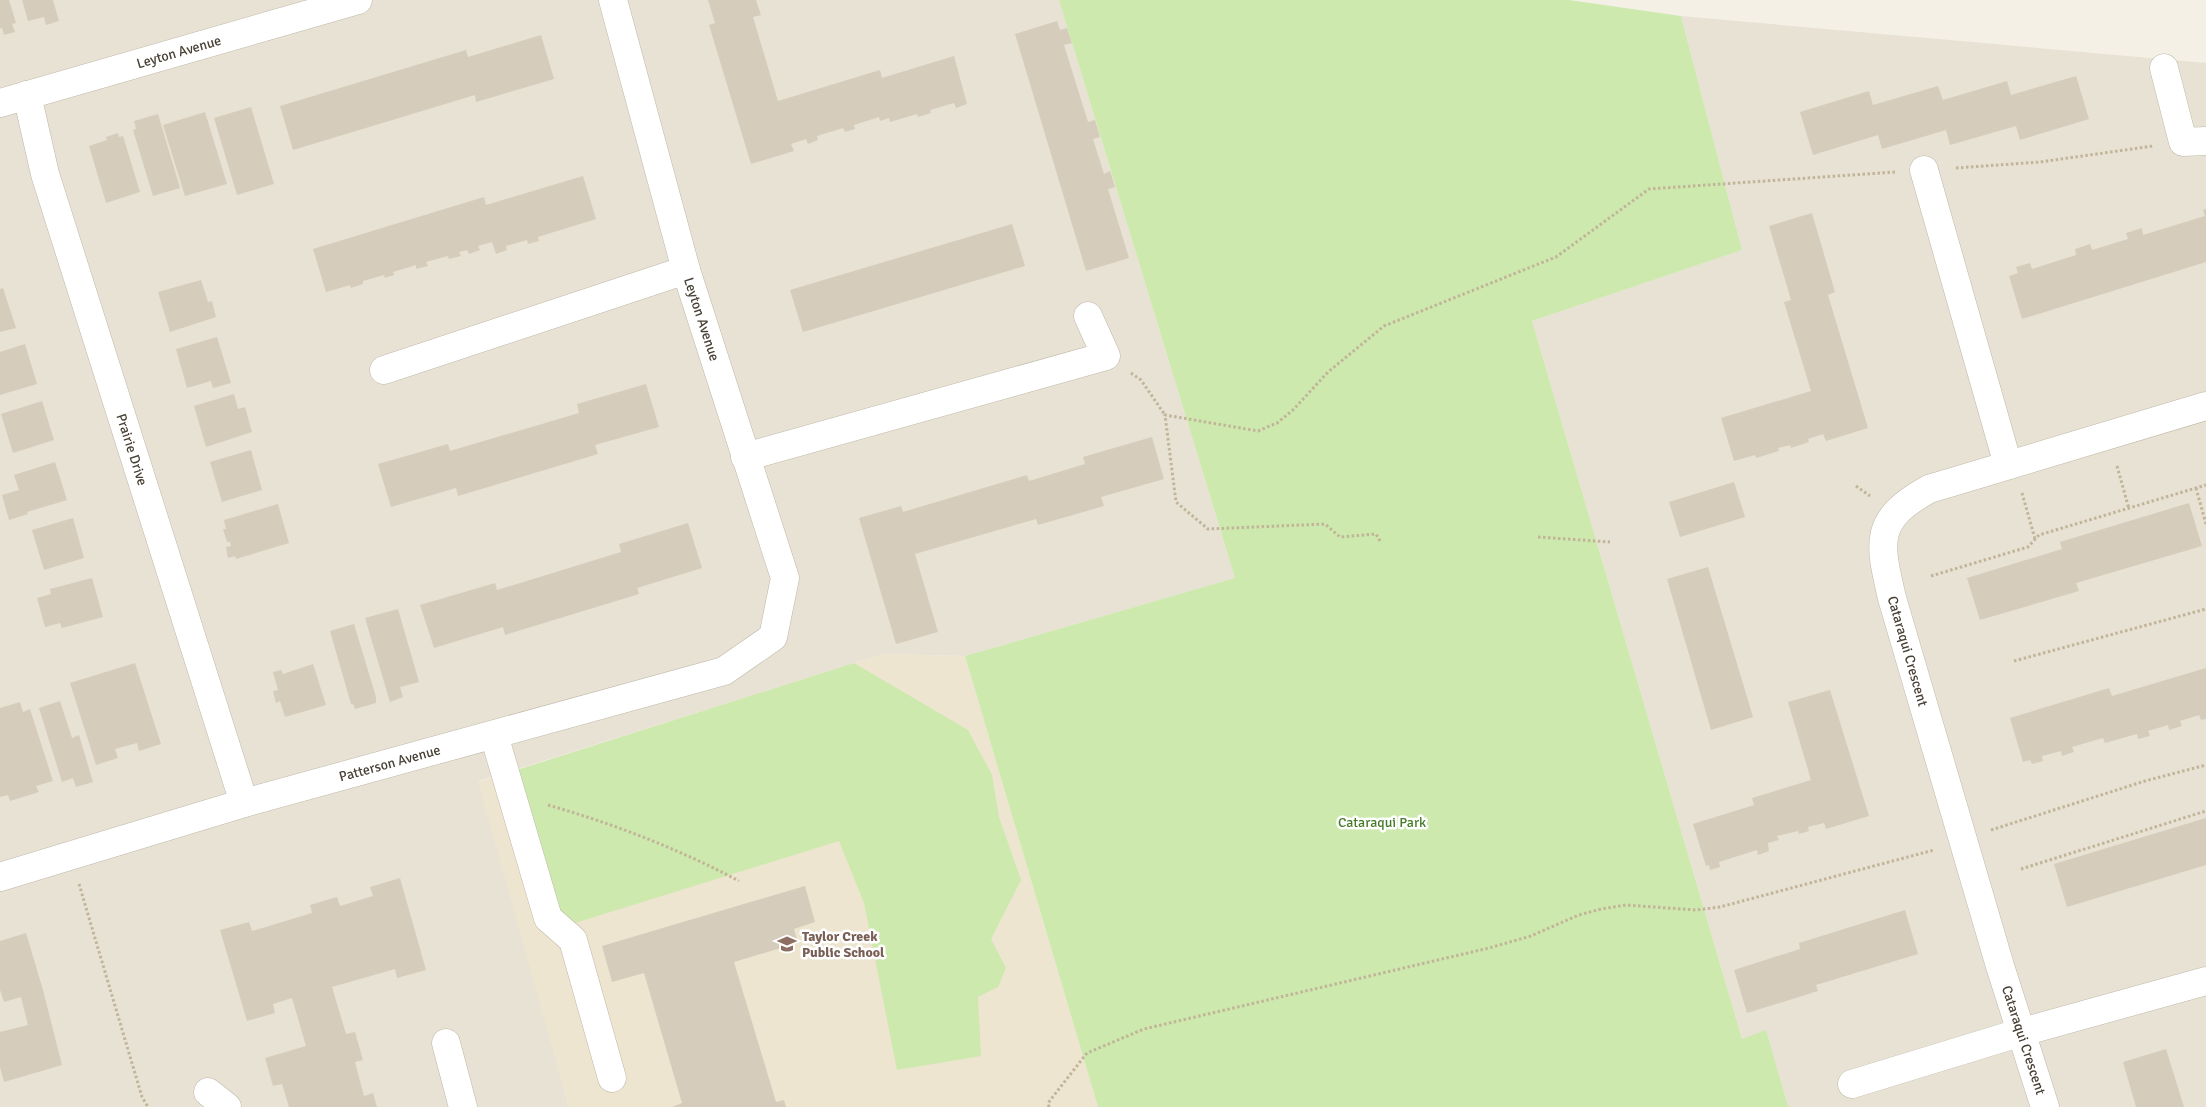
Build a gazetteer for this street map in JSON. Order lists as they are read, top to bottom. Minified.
{"streets":{"street":["Leyton Avenue","Prairie Drive","Cataraqui Crescent","Patterson Avenue"]},"crossings":[["Leyton Avenue","Prairie Drive"],["Leyton Avenue","Patterson Avenue"],["Prairie Drive","Patterson Avenue"]],"parks":["Cataraqui Park"],"places":{"school or university":["Taylor Creek Public School"]}}
